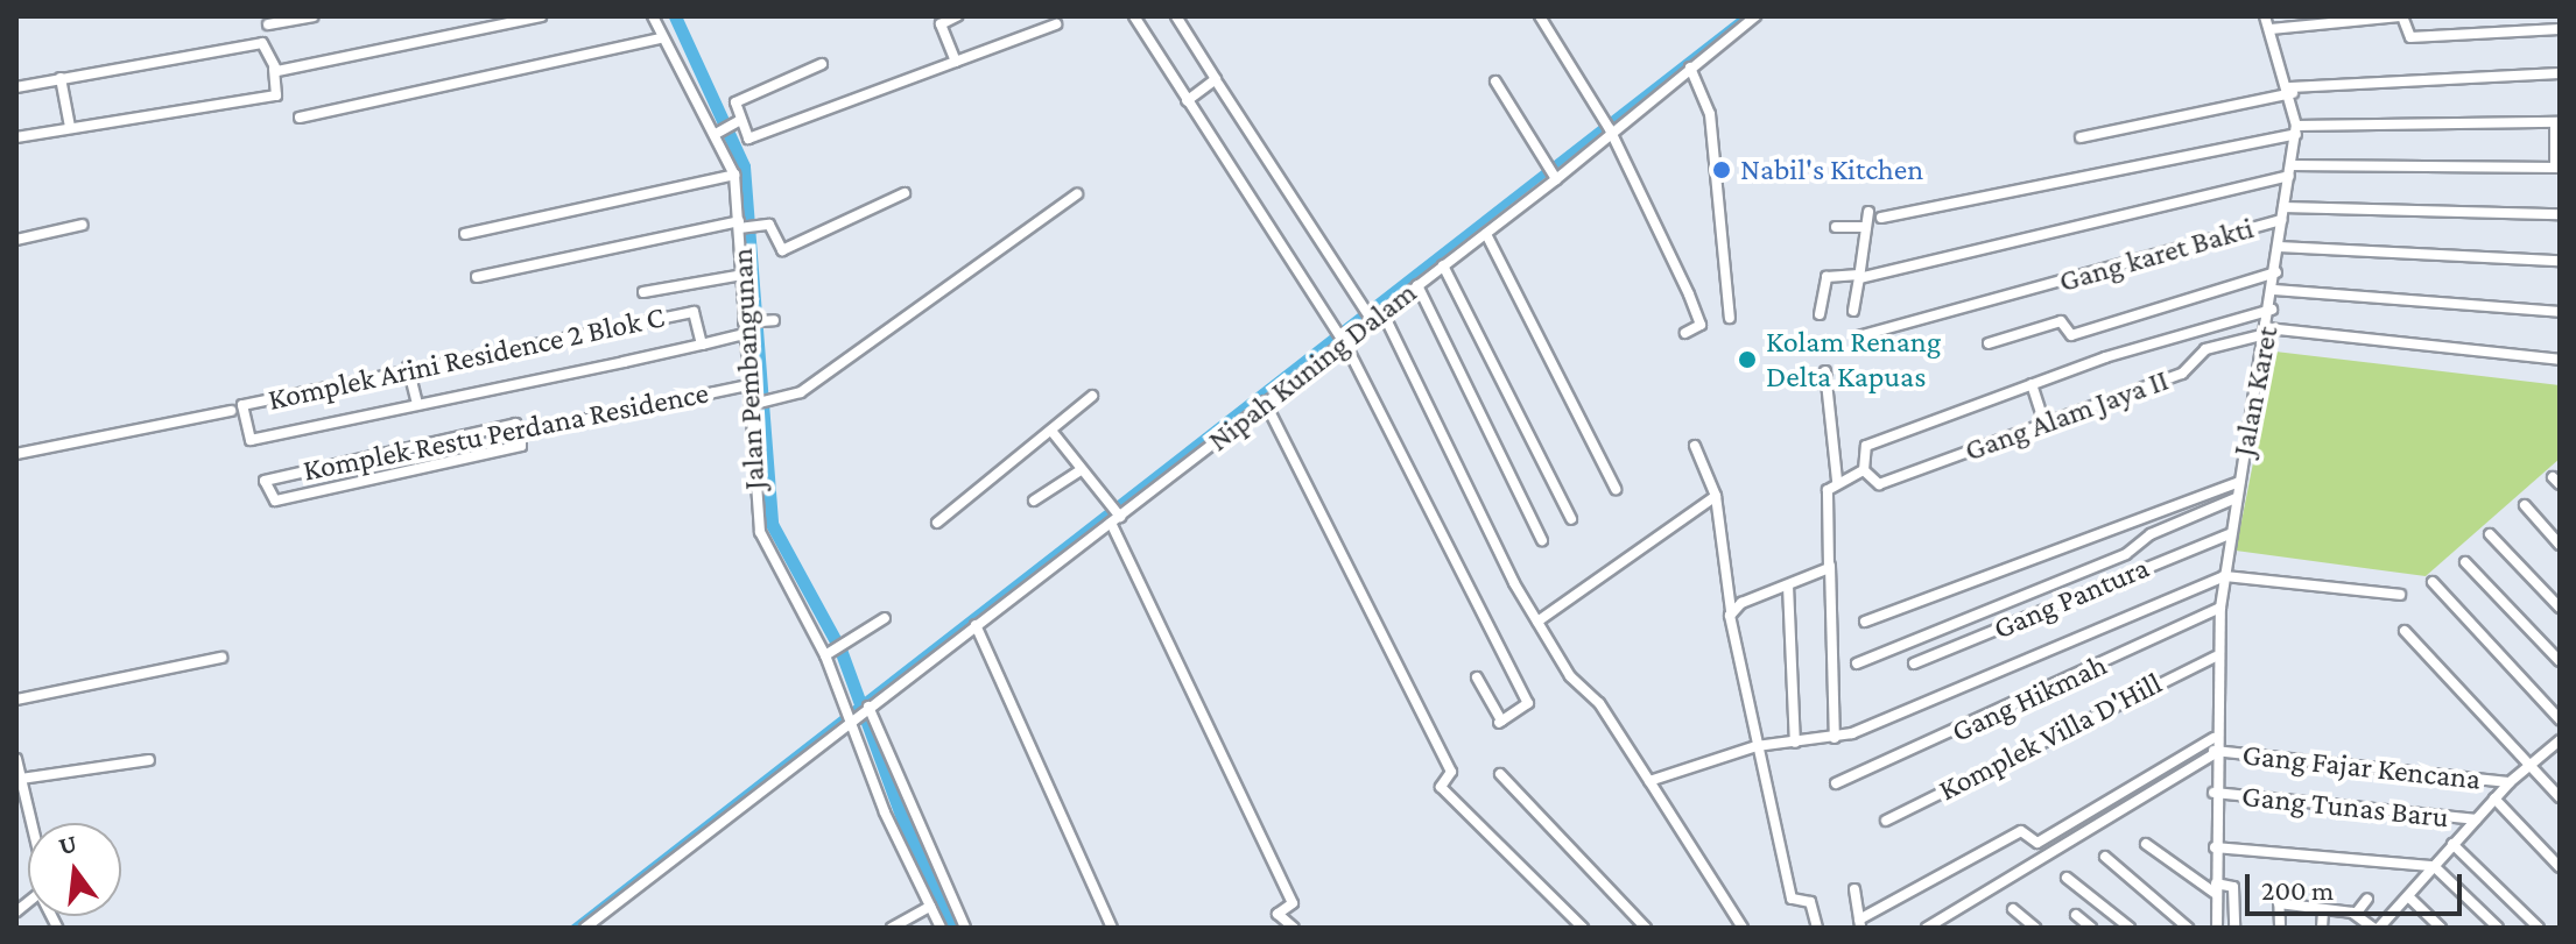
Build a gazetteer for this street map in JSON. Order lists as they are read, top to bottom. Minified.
{"streets":{"street":["Gang karet Bakti","Komplek Arini Residence 2 Blok C","Nipah Kuning Dalam","Jalan Pembangunan","Jalan Karet","Gang Alam Jaya II","Komplek Restu Perdana Residence","Gang Pantura","Gang Hikmah","Komplek Villa D'Hill","Gang Fajar Kencana","Gang Tunas Baru"]},"crossings":[["Gang karet Bakti","Jalan Karet"],["Nipah Kuning Dalam","Jalan Pembangunan"],["Jalan Pembangunan","Komplek Restu Perdana Residence"],["Jalan Karet","Gang Alam Jaya II"],["Jalan Karet","Gang Pantura"],["Jalan Karet","Gang Hikmah"],["Jalan Karet","Komplek Villa D'Hill"],["Jalan Karet","Gang Fajar Kencana"],["Jalan Karet","Gang Tunas Baru"]],"places":["Nabil's Kitchen","Kolam Renang Delta Kapuas"],"scale_bar":"200 m","north":"top"}
